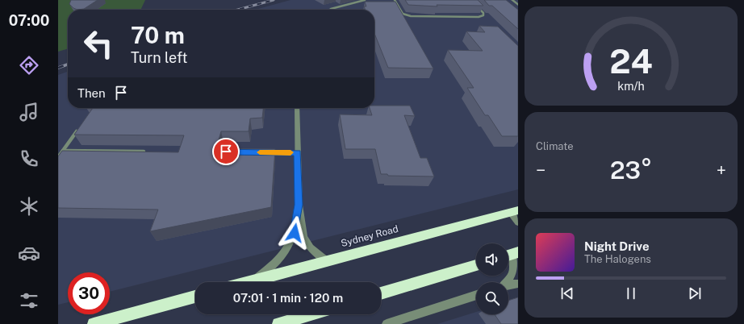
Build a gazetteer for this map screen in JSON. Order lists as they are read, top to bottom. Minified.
{"streets":{"highway":["Sydney Road"]},"page":{"tabs":"07:00","turn":["70 m","Turn left"],"then":"Then","tile":"Climate","heat":["−","23°","+"],"song":["Night Drive","The Halogens"],"limit":"30","trip":"07:01 · 1 min · 120 m","gauge":["24","km/h"]}}
